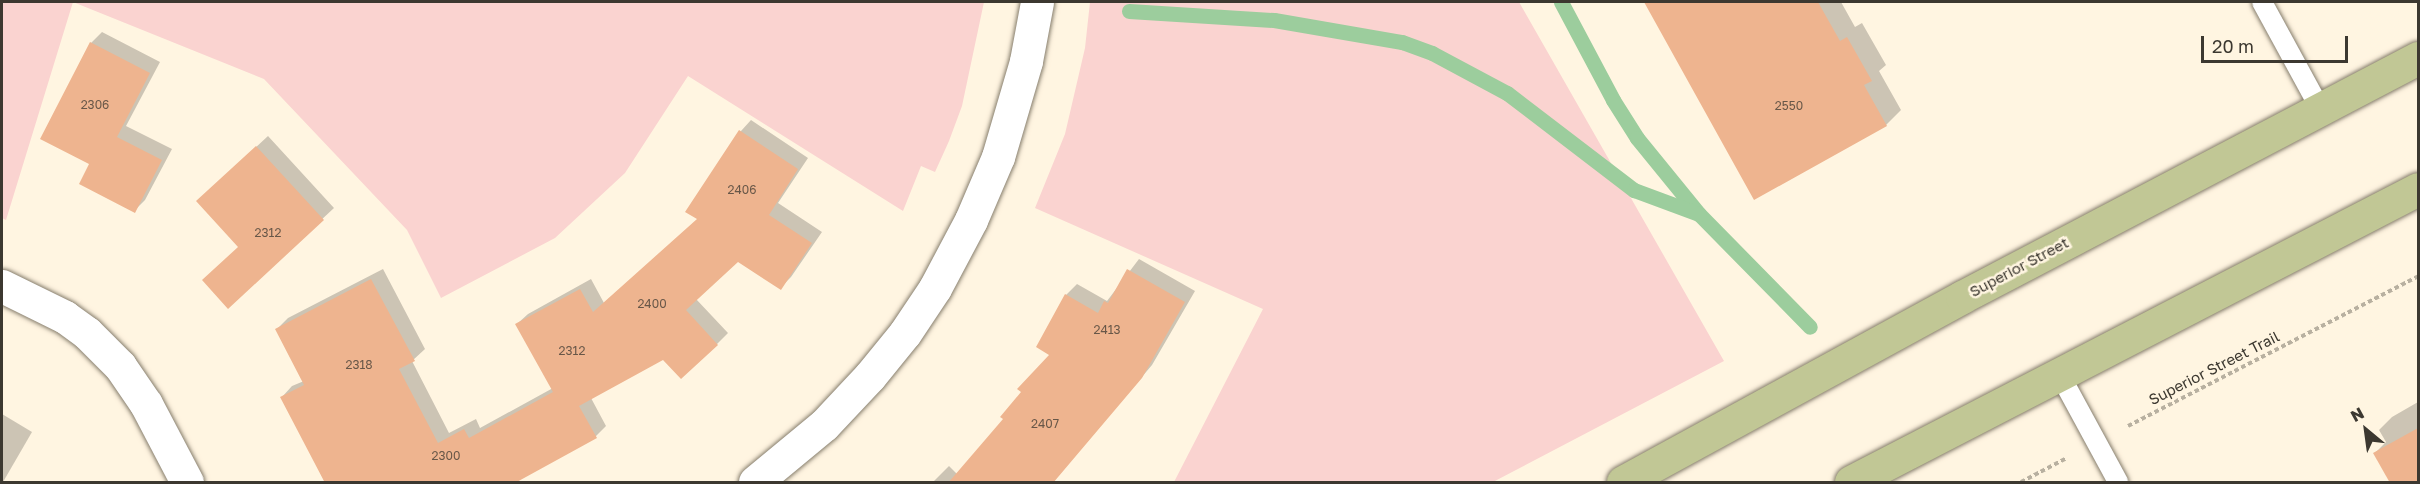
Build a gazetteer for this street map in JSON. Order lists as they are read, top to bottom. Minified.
{"streets":{"main road":["Superior Street"],"path":["Superior Street Trail"]},"house_numbers":["2306","2550","2406","2312","2400","2413","2312","2318","2407","2300"],"scale_bar":"20 m","north":"top left"}
